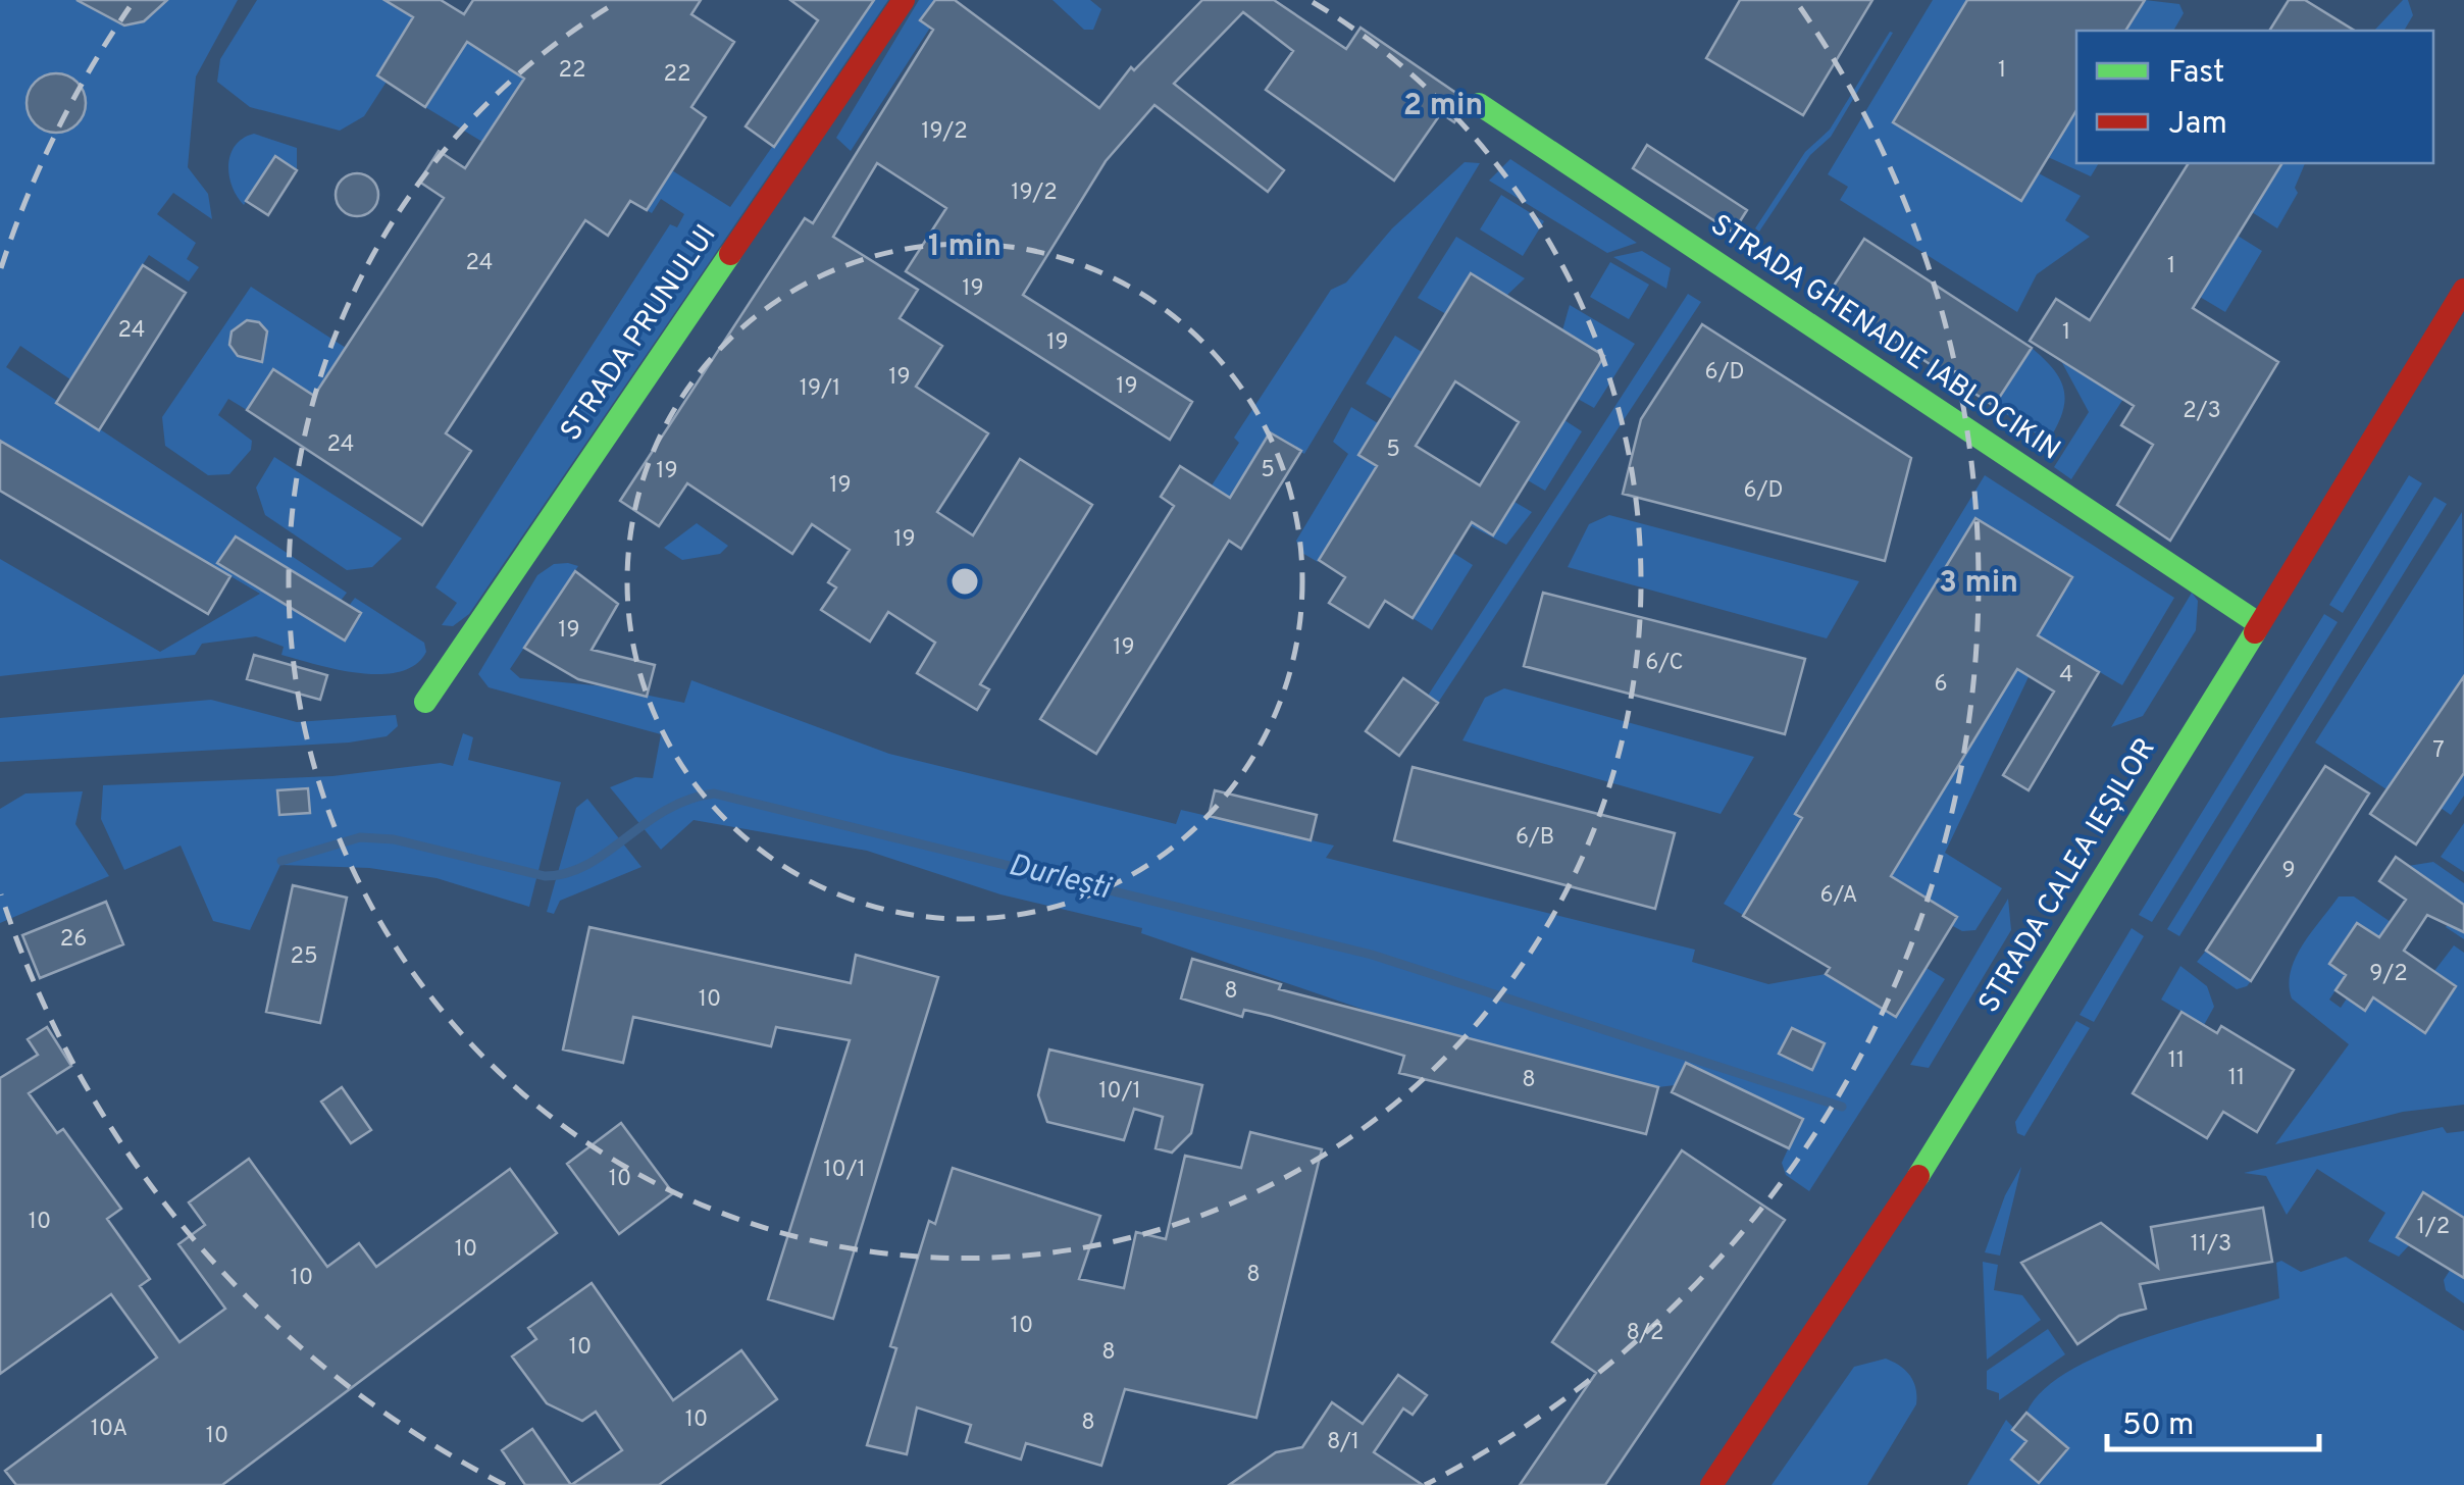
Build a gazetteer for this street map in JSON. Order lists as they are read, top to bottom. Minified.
{"streets":{"street":["STRADA PRUNULUI","STRADA GHENADIE IABLOCIKIN","STRADA CALEA IEȘILOR"]},"crossings":[["STRADA GHENADIE IABLOCIKIN","STRADA CALEA IEȘILOR"]],"water":["Durlești"],"house_numbers":["22","1","22","19/2","19/2","24","1","19","24","1","19","6/D","19","19","19/1","2/3","24","5","5","19","19","6/D","19","19","19","6/C","4","6","7","6/B","9","6/A","26","25","9/2","8","10","11","11","8","10/1","10/1","10","10","1/2","11/3","10","8","10","10","8/2","10","8","10","8","10A","10","8/1"],"legend":["Fast","Jam"],"scale_bar":"50 m","rings":["2 min","1 min","3 min"]}
